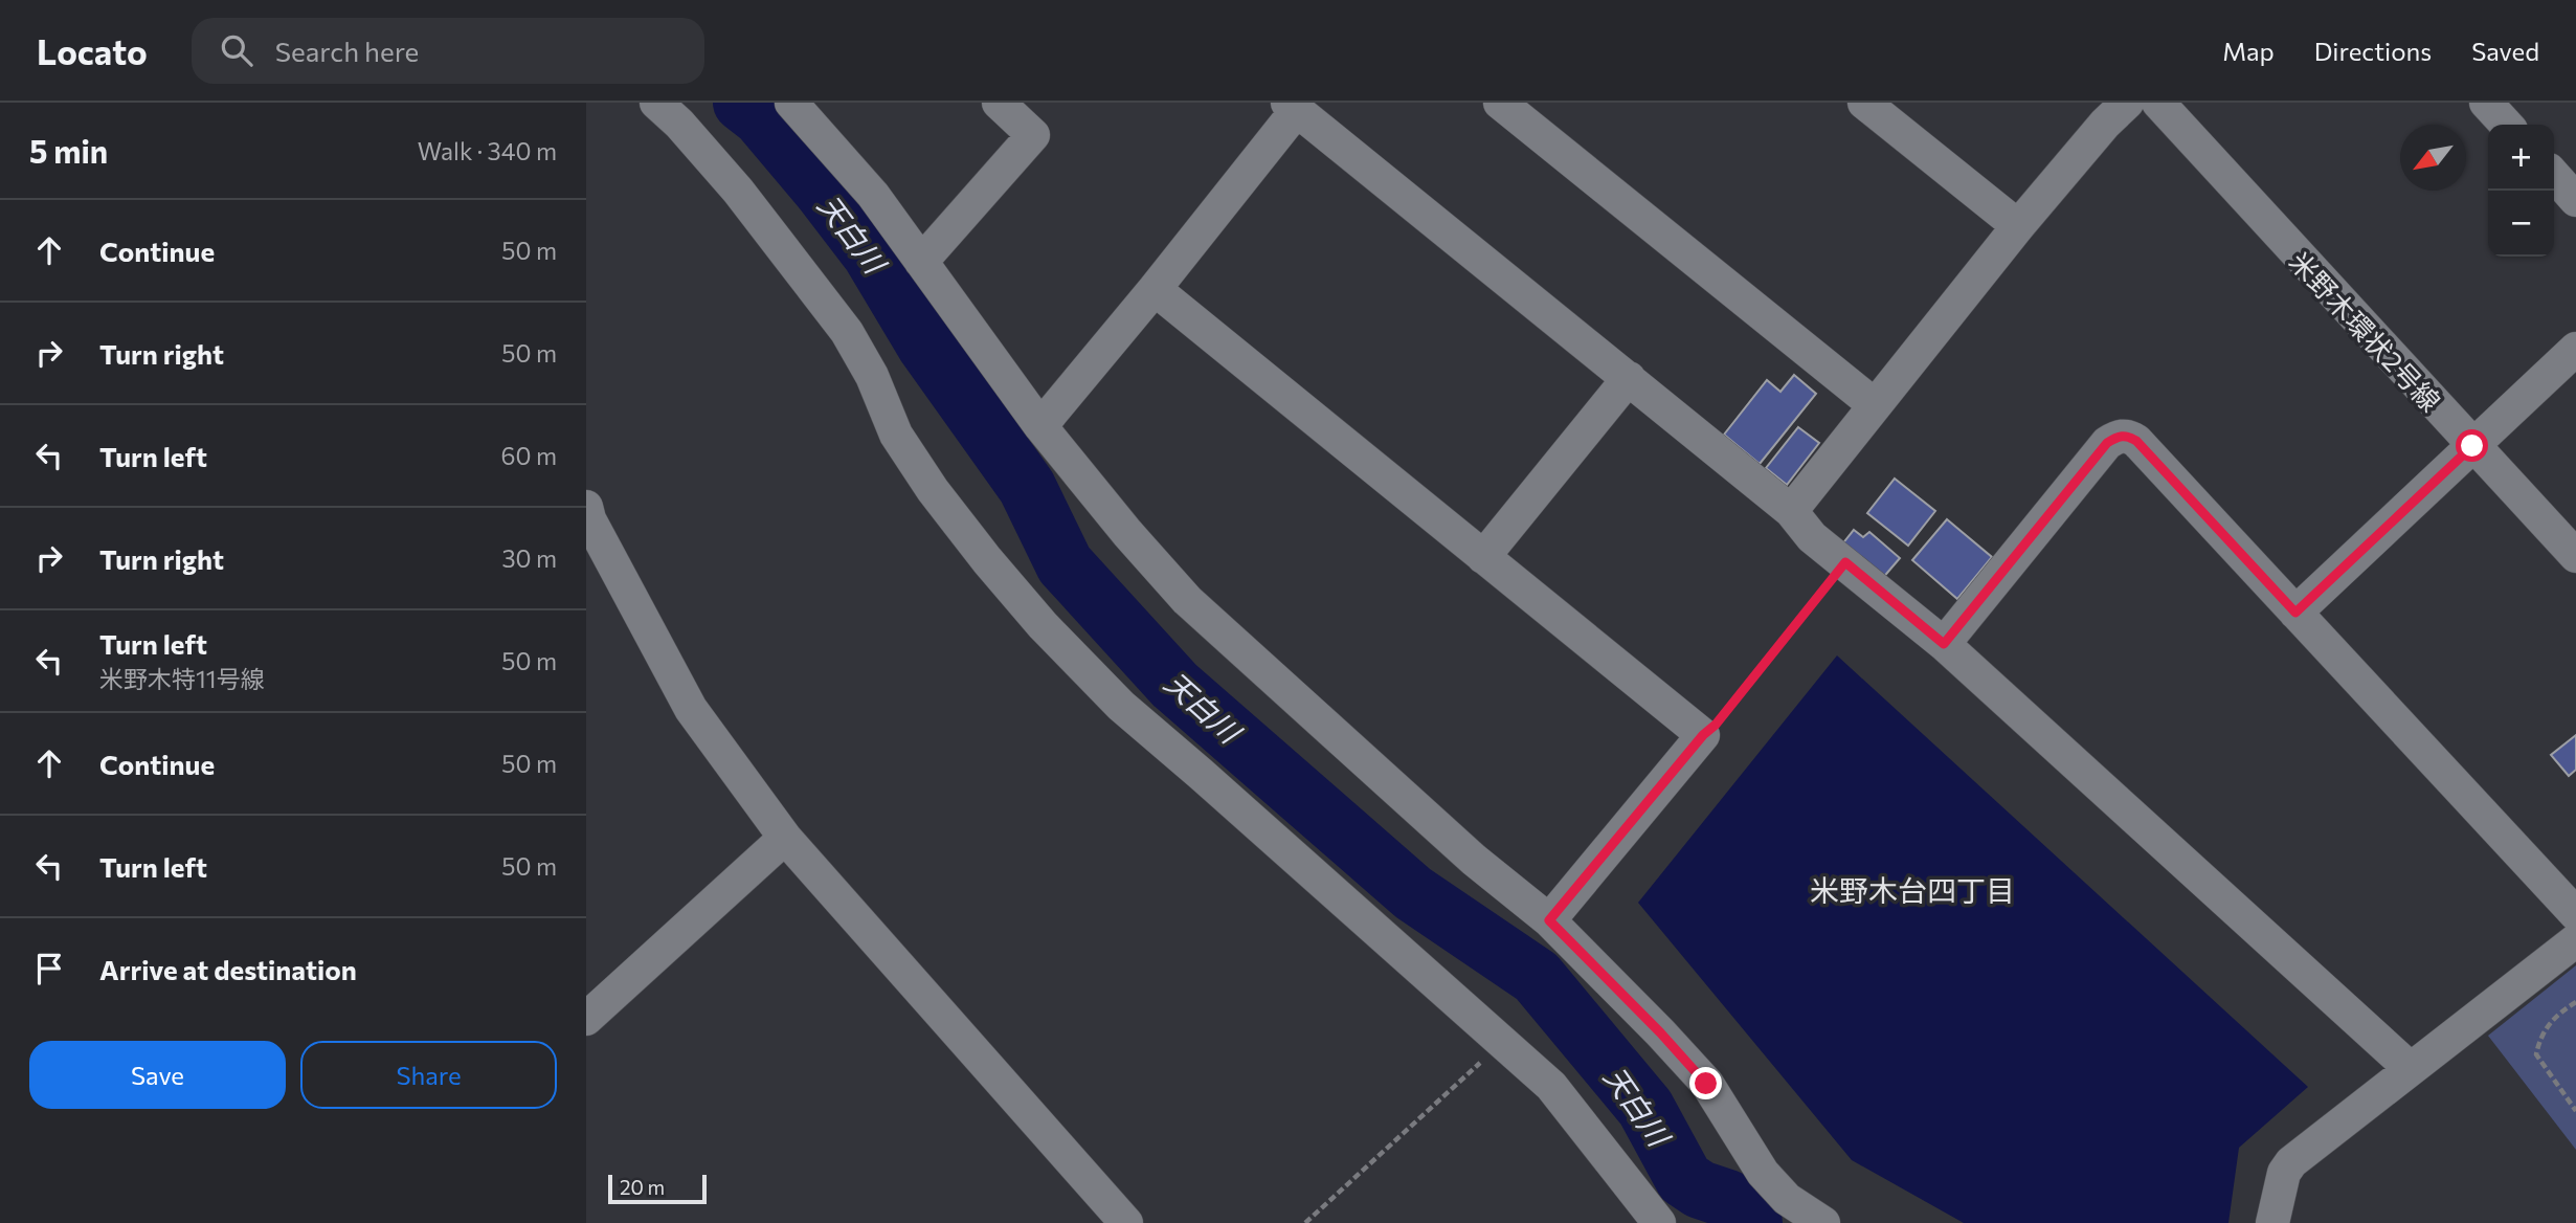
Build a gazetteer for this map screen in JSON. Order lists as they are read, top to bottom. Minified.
{"streets":{"street":["米野木環状2号線"]},"districts":["米野木台四丁目"],"water":["天白川"],"scale_bar":"20 m","north":"bottom left","page":{"header":"Locato","search":"Search here","nav":["Map","Directions","Saved"],"heading":["5 min","Walk · 340 m"],"map_buttons":["+","−"],"list":[["Continue","50 m"],["Turn right","50 m"],["Turn left","60 m"],["Turn right","30 m"],["Turn left","米野木特11号線","50 m"],["Continue","50 m"],["Turn left","50 m"],"Arrive at destination"],"buttons":["Save","Share"],"scale":"20 m"}}
